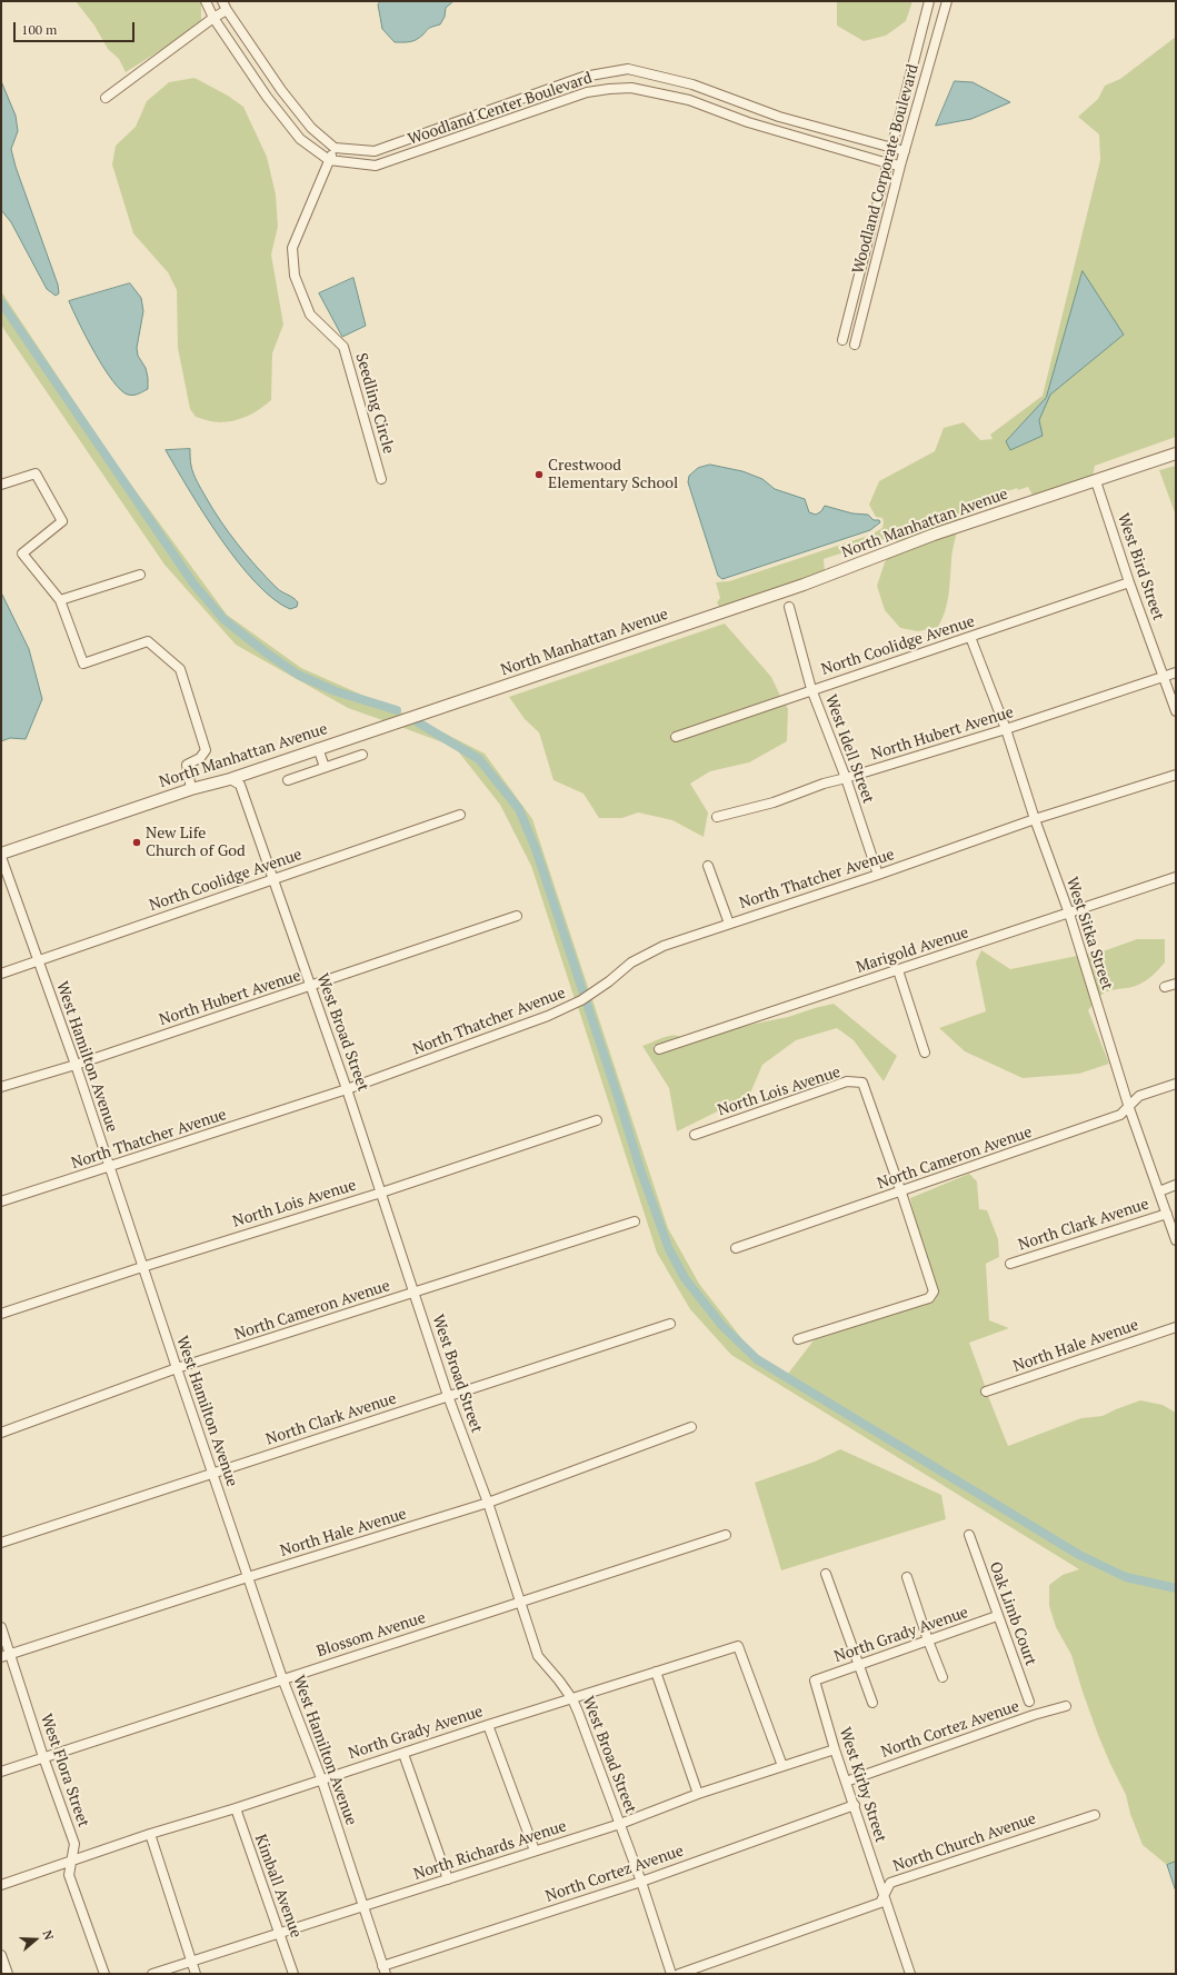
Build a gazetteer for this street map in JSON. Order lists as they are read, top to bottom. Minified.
{"streets":{"street":["Woodland Center Boulevard","Woodland Corporate Boulevard","Seedling Circle","North Manhattan Avenue","West Bird Street","North Coolidge Avenue","North Hubert Avenue","West Idell Street","North Thatcher Avenue","West Sitka Street","Marigold Avenue","West Broad Street","West Hamilton Avenue","North Lois Avenue","North Cameron Avenue","North Clark Avenue","North Hale Avenue","Oak Limb Court","Blossom Avenue","North Grady Avenue","North Cortez Avenue","West Flora Street","West Kirby Street","North Church Avenue","North Richards Avenue","Kimball Avenue"]},"crossings":[["Woodland Center Boulevard","Woodland Corporate Boulevard"],["Woodland Center Boulevard","Seedling Circle"],["North Manhattan Avenue","West Bird Street"],["North Manhattan Avenue","West Broad Street"],["West Bird Street","North Coolidge Avenue"],["West Bird Street","North Hubert Avenue"],["North Coolidge Avenue","West Idell Street"],["North Coolidge Avenue","West Sitka Street"],["North Coolidge Avenue","West Broad Street"],["North Coolidge Avenue","West Hamilton Avenue"],["North Hubert Avenue","West Idell Street"],["North Hubert Avenue","West Sitka Street"],["North Hubert Avenue","West Broad Street"],["North Hubert Avenue","West Hamilton Avenue"],["West Idell Street","North Thatcher Avenue"],["North Thatcher Avenue","West Sitka Street"],["North Thatcher Avenue","West Broad Street"],["North Thatcher Avenue","West Hamilton Avenue"],["West Sitka Street","Marigold Avenue"],["West Sitka Street","North Cameron Avenue"],["West Sitka Street","North Clark Avenue"],["West Broad Street","North Lois Avenue"],["West Broad Street","North Cameron Avenue"],["West Broad Street","North Clark Avenue"],["West Broad Street","North Hale Avenue"],["West Broad Street","Blossom Avenue"],["West Broad Street","North Grady Avenue"],["West Broad Street","North Cortez Avenue"],["West Broad Street","North Richards Avenue"],["West Hamilton Avenue","North Lois Avenue"],["West Hamilton Avenue","North Cameron Avenue"],["West Hamilton Avenue","North Clark Avenue"],["West Hamilton Avenue","North Hale Avenue"],["West Hamilton Avenue","Blossom Avenue"],["West Hamilton Avenue","North Grady Avenue"],["West Hamilton Avenue","North Cortez Avenue"],["West Hamilton Avenue","North Richards Avenue"],["North Lois Avenue","North Cameron Avenue"],["North Hale Avenue","West Flora Street"],["Oak Limb Court","North Grady Avenue"],["Blossom Avenue","West Flora Street"],["North Grady Avenue","West Flora Street"],["North Grady Avenue","West Kirby Street"],["North Grady Avenue","North Richards Avenue"],["North Grady Avenue","Kimball Avenue"],["North Cortez Avenue","West Kirby Street"],["West Kirby Street","North Church Avenue"],["West Kirby Street","North Richards Avenue"],["North Richards Avenue","Kimball Avenue"]],"places":["Crestwood Elementary School","New Life Church of God"],"scale_bar":"100 m","north":"right"}
